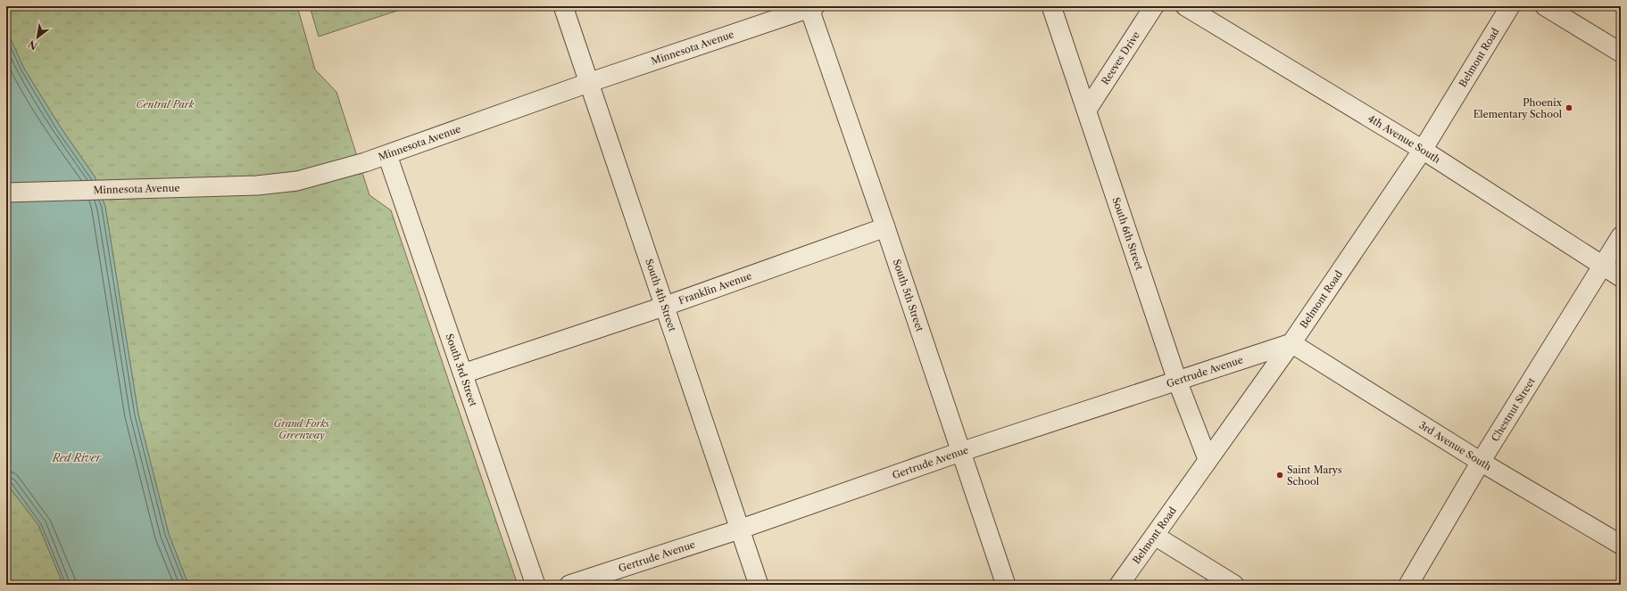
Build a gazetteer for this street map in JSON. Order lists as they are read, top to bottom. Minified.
{"streets":{"street":["Minnesota Avenue","Reeves Drive","Belmont Road","4th Avenue South","South 6th Street","Franklin Avenue","South 4th Street","South 5th Street","South 3rd Street","Gertrude Avenue","Chestnut Street","3rd Avenue South"]},"crossings":[["Minnesota Avenue","South 4th Street"],["Minnesota Avenue","South 5th Street"],["Minnesota Avenue","South 3rd Street"],["Reeves Drive","South 6th Street"],["Belmont Road","4th Avenue South"],["Belmont Road","South 6th Street"],["Belmont Road","Gertrude Avenue"],["Belmont Road","3rd Avenue South"],["4th Avenue South","Chestnut Street"],["South 6th Street","Gertrude Avenue"],["Franklin Avenue","South 4th Street"],["Franklin Avenue","South 5th Street"],["Franklin Avenue","South 3rd Street"],["South 4th Street","Gertrude Avenue"],["South 5th Street","Gertrude Avenue"],["Gertrude Avenue","3rd Avenue South"],["Chestnut Street","3rd Avenue South"]],"water":["Red River"],"parks":["Central Park","Grand Forks Greenway"],"places":["Phoenix Elementary School","Saint Marys School"],"north":"bottom left"}
